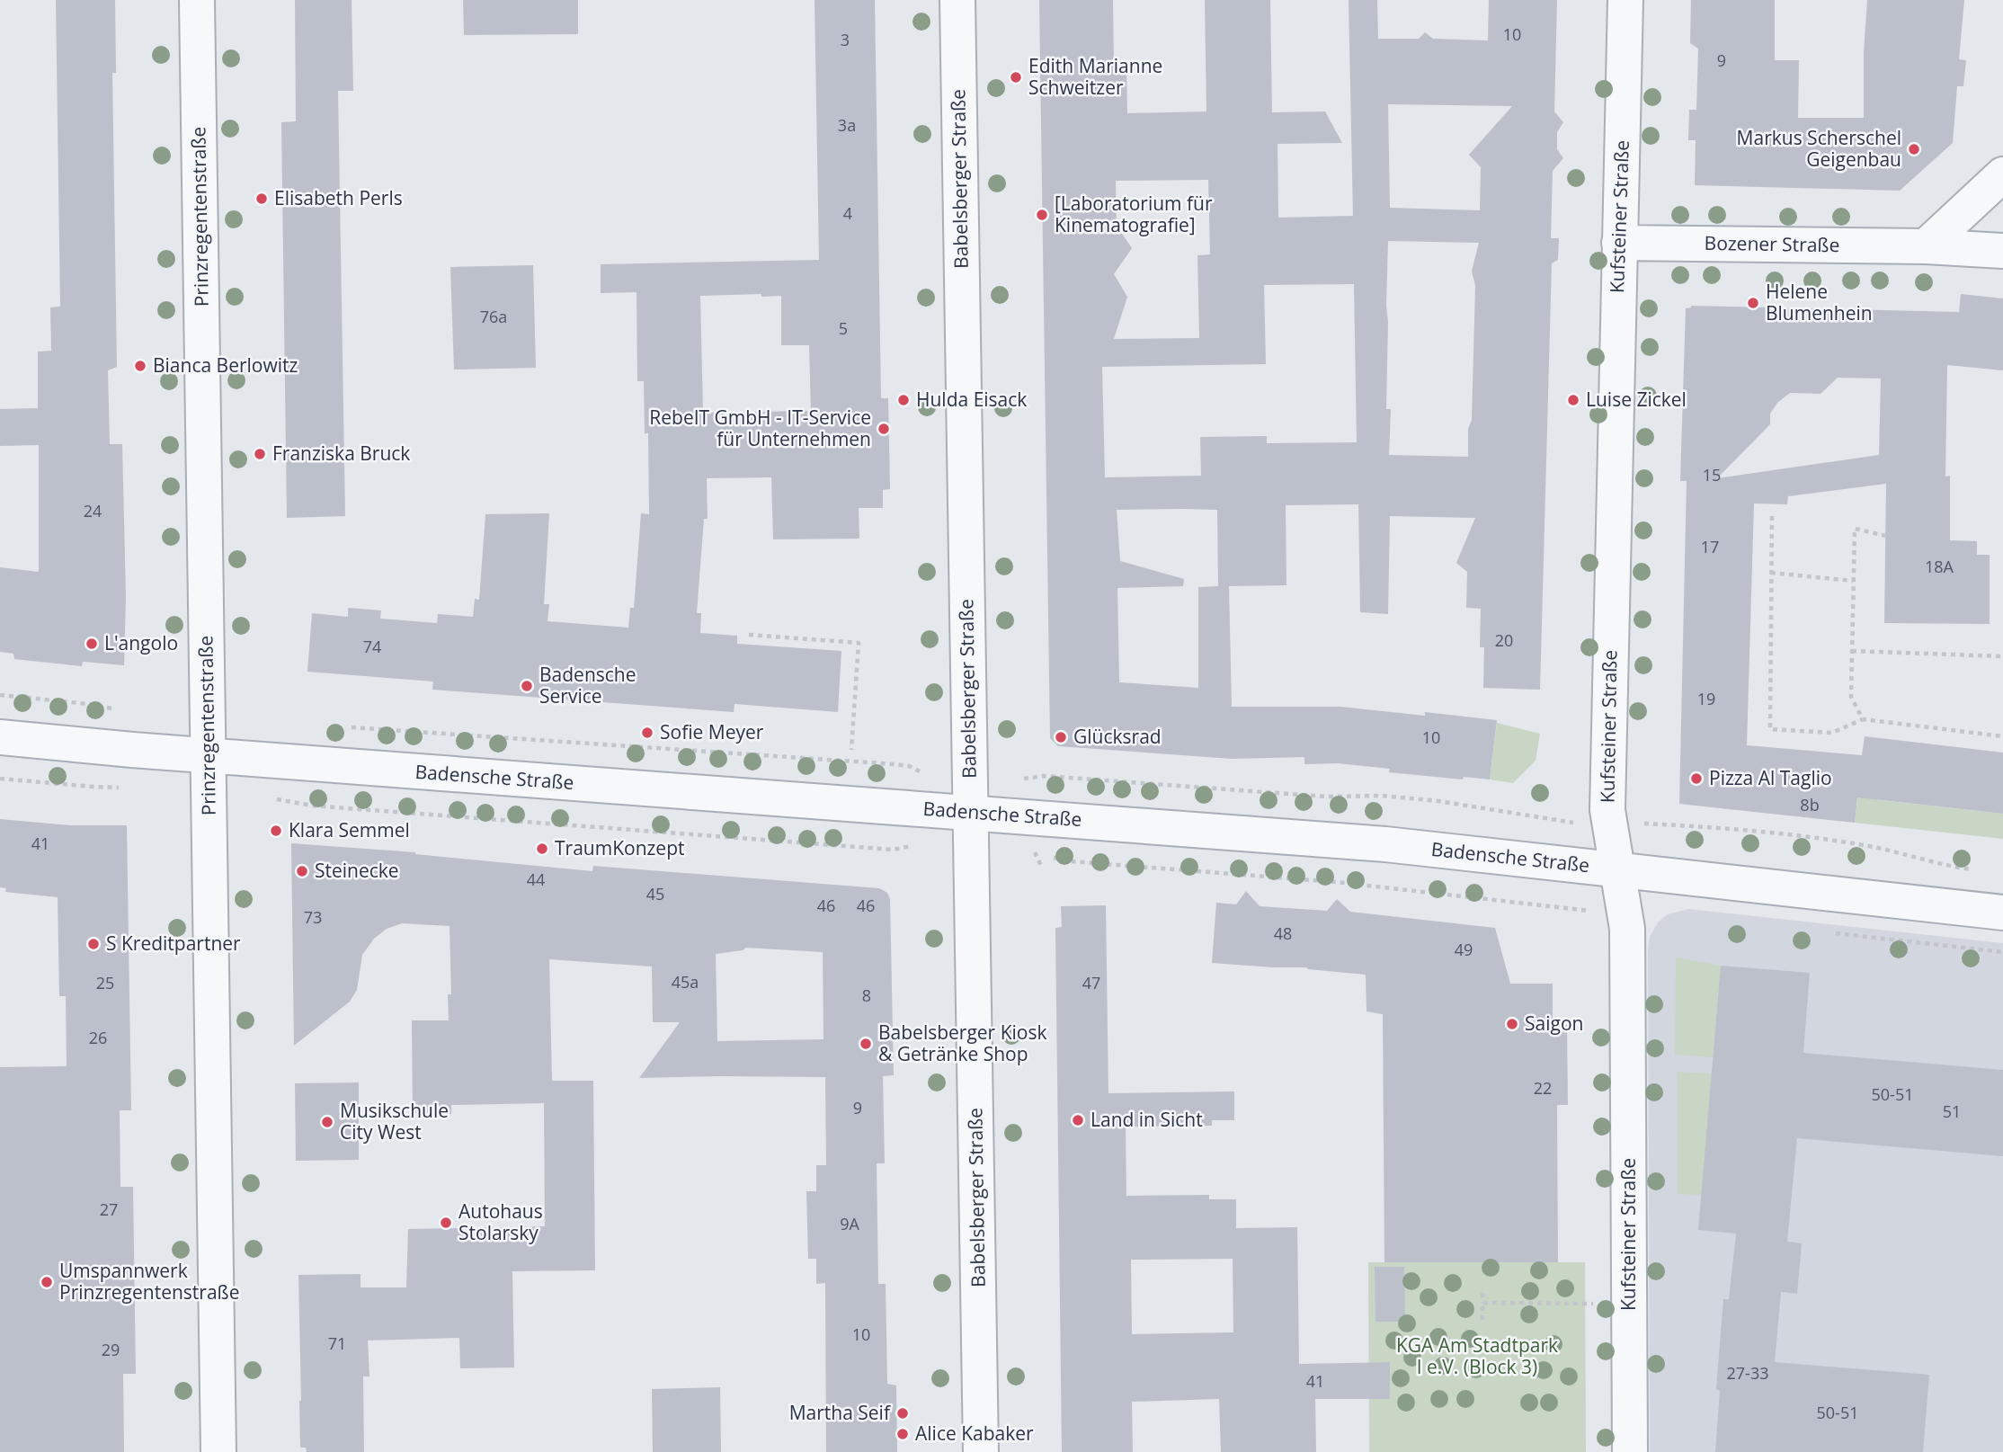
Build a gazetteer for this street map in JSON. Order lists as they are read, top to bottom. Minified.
{"streets":{"street":["Babelsberger Straße","Prinzregentenstraße","Kufsteiner Straße","Bozener Straße","Badensche Straße"]},"crossings":[["Babelsberger Straße","Badensche Straße"],["Prinzregentenstraße","Badensche Straße"],["Kufsteiner Straße","Bozener Straße"],["Kufsteiner Straße","Badensche Straße"]],"parks":["KGA Am Stadtpark I e.V. (Block 3)"],"places":["Edith Marianne Schweitzer","Markus Scherschel Geigenbau","Elisabeth Perls","[Laboratorium für Kinematografie]","Helene Blumenhein","Bianca Berlowitz","Hulda Eisack","Luise Zickel","RebeIT GmbH - IT-Service für Unternehmen","Franziska Bruck","L'angolo","Badensche Service","Sofie Meyer","Glücksrad","Pizza Al Taglio","Klara Semmel","TraumKonzept","Steinecke","S Kreditpartner","Saigon","Babelsberger Kiosk & Getränke Shop","Land in Sicht","Musikschule City West","Autohaus Stolarsky","Umspannwerk Prinzregentenstraße","Martha Seif","Alice Kabaker"],"house_numbers":["10","3","9","3a","4","76a","5","15","24","17","18A","20","74","19","10","8b","41","44","45","46","46","73","48","49","45a","25","47","8","26","22","50-51","9","51","27","9A","10","71","29","27-33","41","50-51"]}
